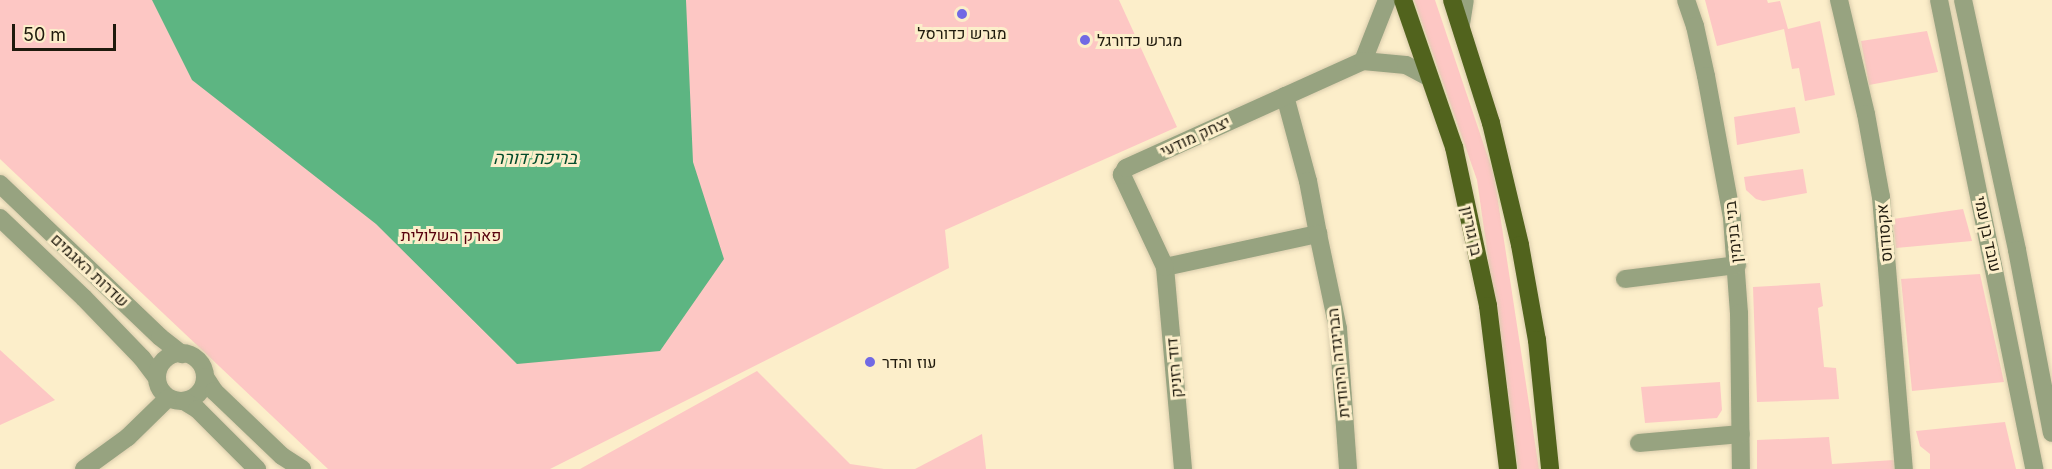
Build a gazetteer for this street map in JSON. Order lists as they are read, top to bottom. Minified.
{"streets":{"main road":["בן גוריון"],"street":["יצחק מודעי","בני בנימין","אקסודוס","עובד בן עמי","שדרות האגמים","הבריגדה היהודית","דוד רזניק"]},"crossings":[["יצחק מודעי","בן גוריון"],["יצחק מודעי","הבריגדה היהודית"],["יצחק מודעי","דוד רזניק"]],"water":["בריכת דורה"],"parks":["פארק השלולית"],"places":["מגרש כדורסל","מגרש כדורגל","עוז והדר"],"scale_bar":"50 m"}
